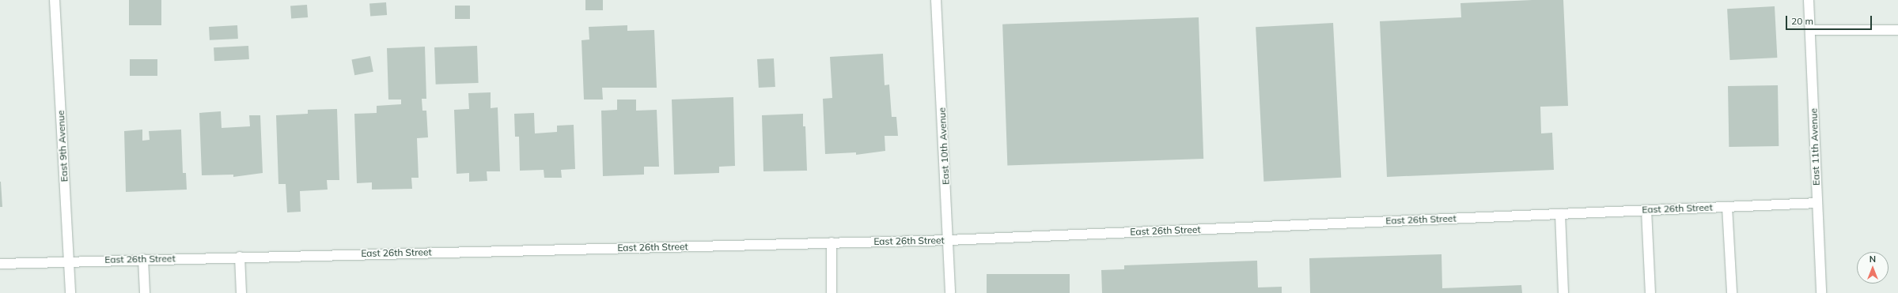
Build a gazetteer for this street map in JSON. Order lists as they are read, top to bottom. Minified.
{"streets":{"street":["East 9th Avenue","East 10th Avenue","East 11th Avenue","East 26th Street"]},"crossings":[["East 9th Avenue","East 26th Street"],["East 10th Avenue","East 26th Street"],["East 11th Avenue","East 26th Street"]],"scale_bar":"20 m","north":"top"}
